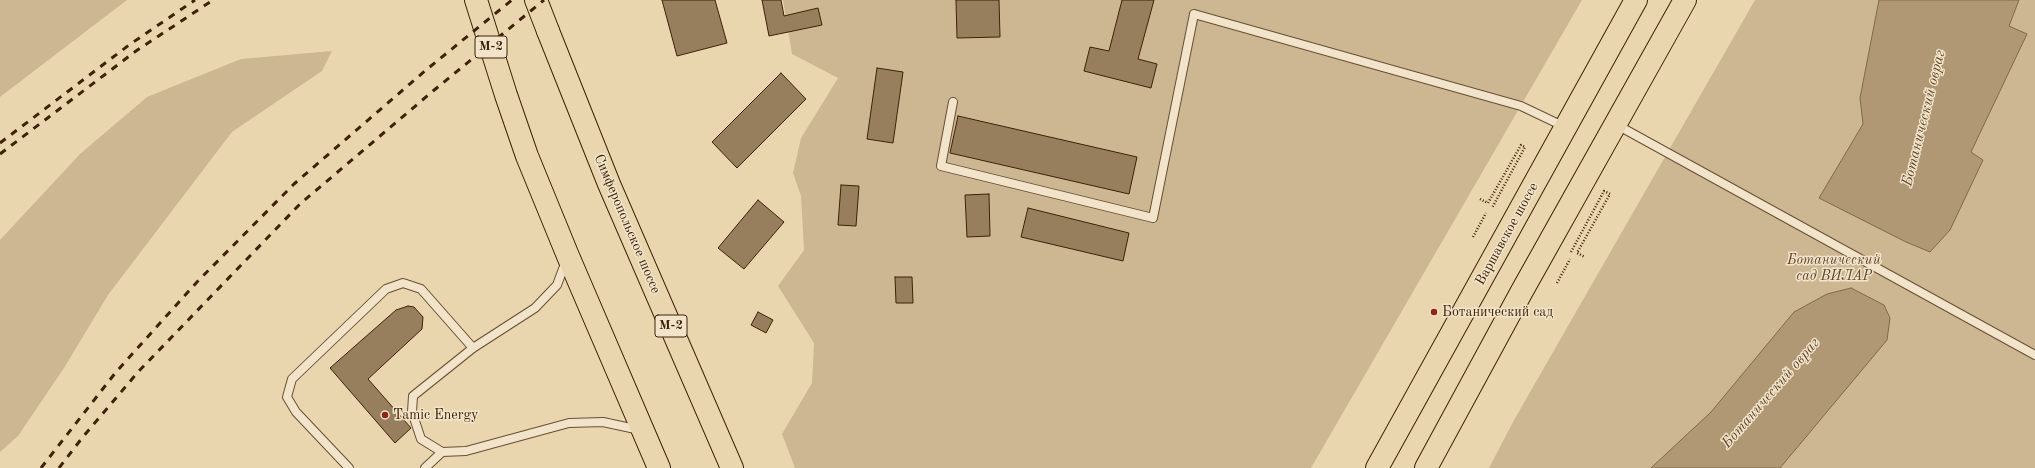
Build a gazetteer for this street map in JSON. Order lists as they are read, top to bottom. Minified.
{"streets":{"main road":["М-2","Симферопольское шоссе","Варшавское шоссе"]},"water":["Ботанический овраг"],"parks":["Ботанический сад ВИЛАР"],"places":["Ботанический сад","Tamic Energy"]}
